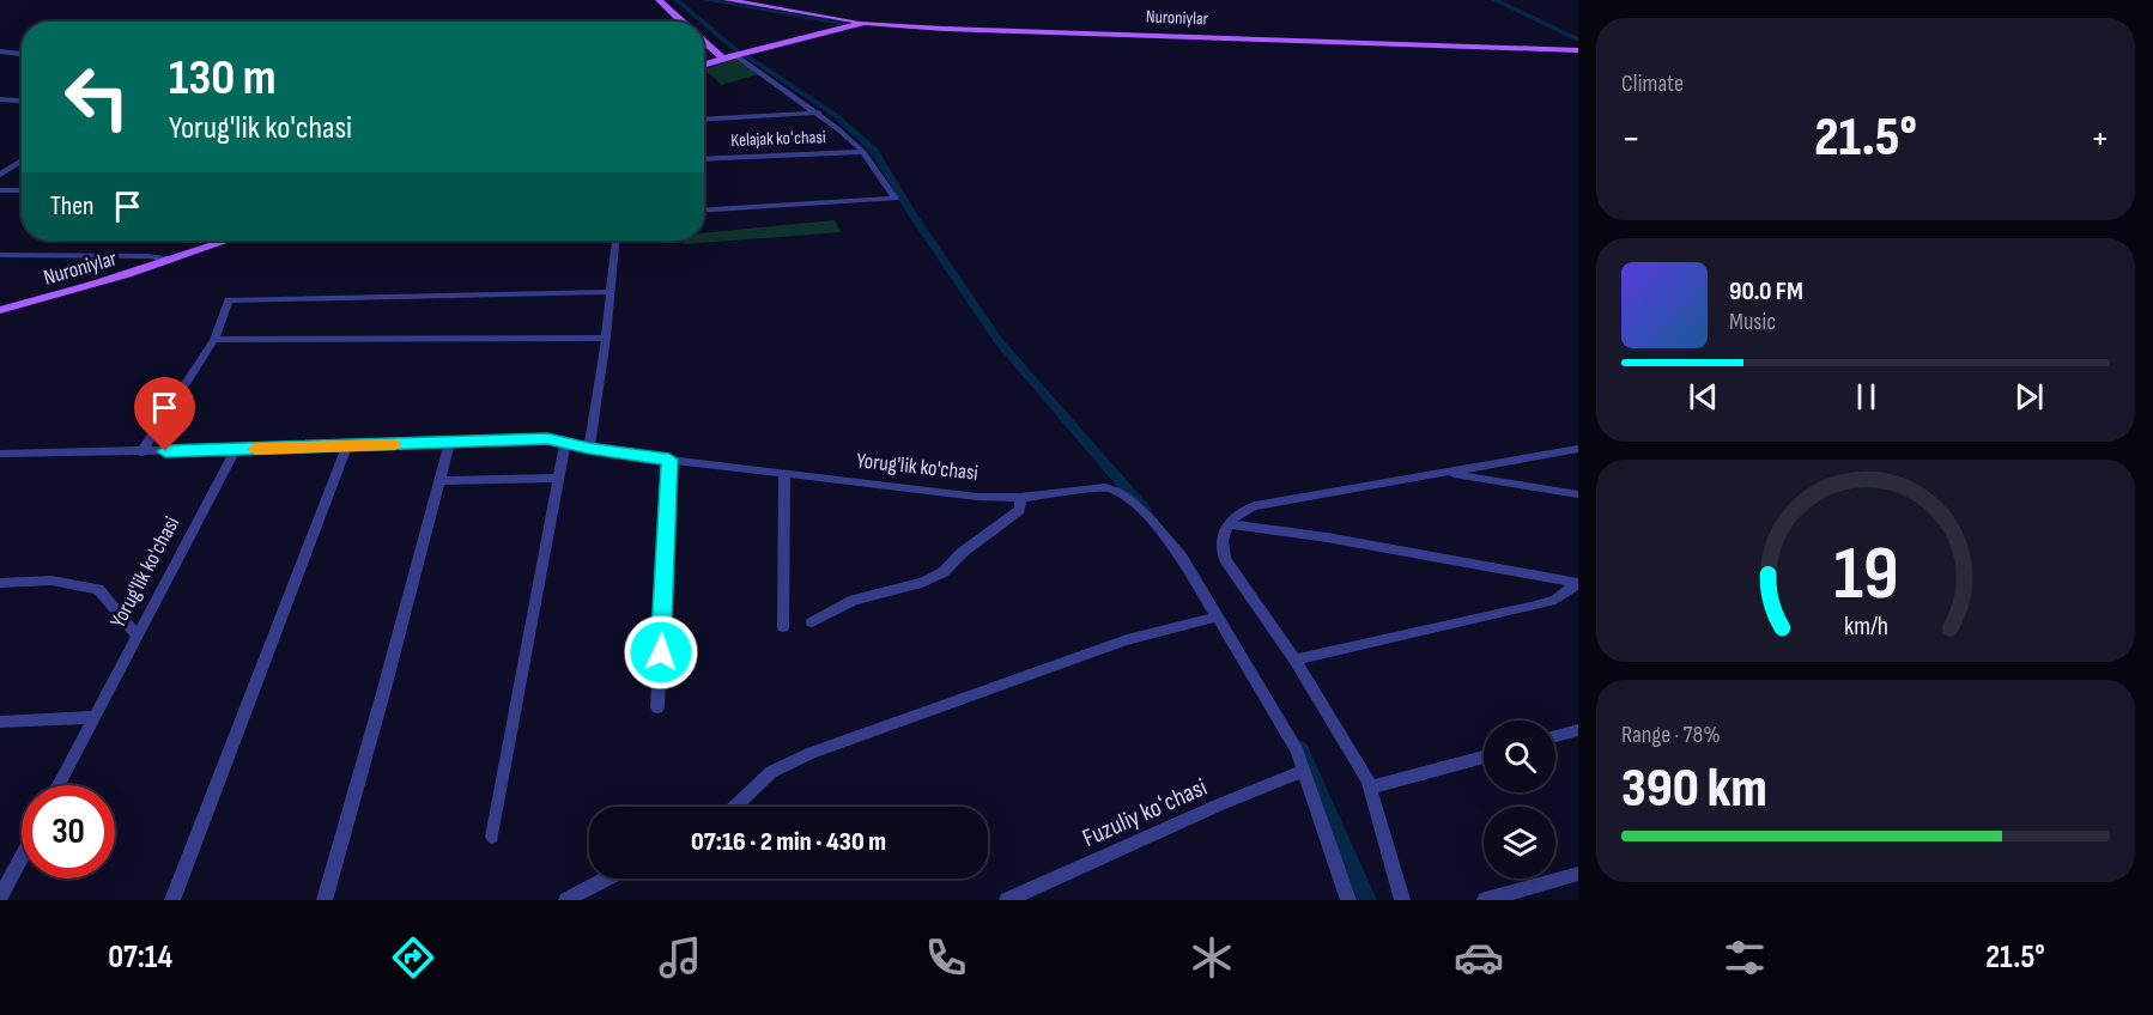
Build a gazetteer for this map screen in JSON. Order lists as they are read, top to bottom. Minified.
{"streets":{"main road":["Nuroniylar"],"street":["Kelajak koʻchasi","Yorug'lik ko'chasi","Fuzuliy koʻchasi"]},"crossings":[["Yorug'lik ko'chasi","Fuzuliy koʻchasi"]],"page":{"tile":["Climate",["Range · 78%","390 km"]],"turn":["130 m","Yorug'lik ko'chasi"],"heat":["−","21.5°","+"],"then":"Then","song":["90.0 FM","Music"],"limit":"30","trip":"07:16 · 2 min · 430 m","tabs":["07:14","21.5°"],"gauge":["19","km/h"]}}
